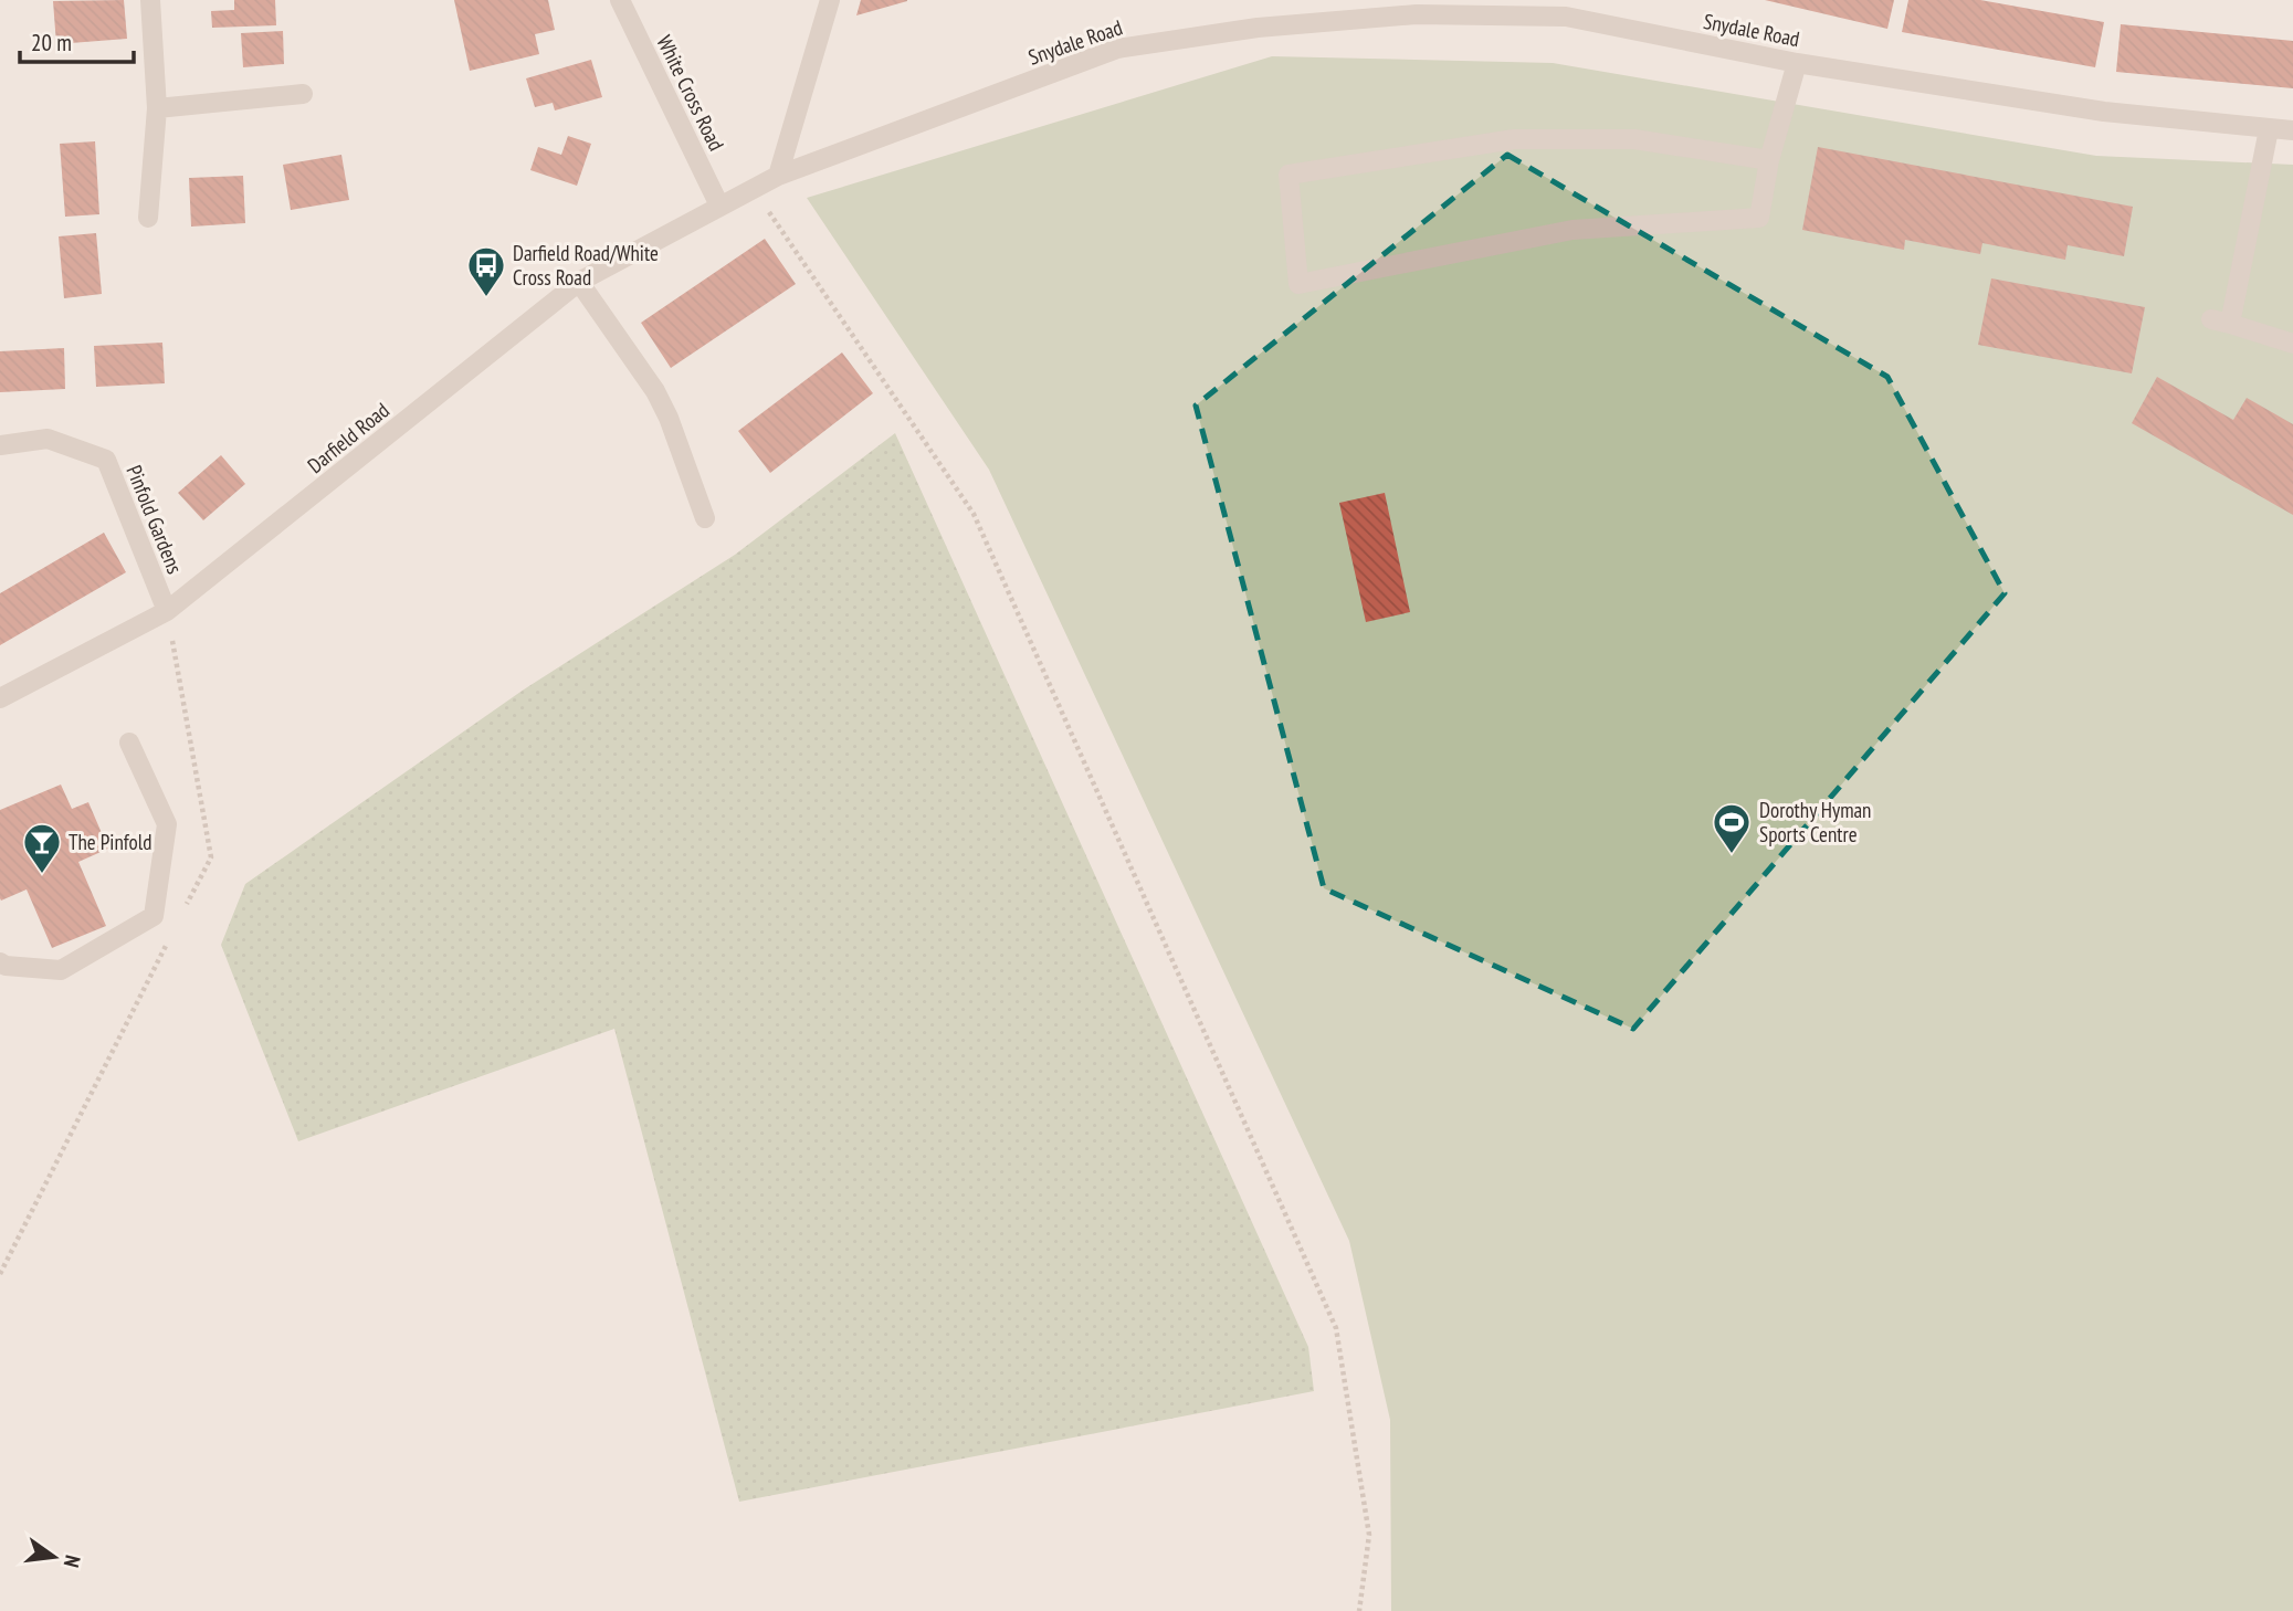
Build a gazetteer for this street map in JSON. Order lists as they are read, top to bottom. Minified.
{"streets":{"street":["Snydale Road","White Cross Road","Darfield Road","Pinfold Gardens"]},"crossings":[["Snydale Road","White Cross Road"],["Snydale Road","Darfield Road"],["White Cross Road","Darfield Road"],["Darfield Road","Pinfold Gardens"]],"places":{"bus stop":["Darfield Road/White Cross Road"],"sports":["Dorothy Hyman Sports Centre"],"bar":["The Pinfold"]},"scale_bar":"20 m","north":"right"}
